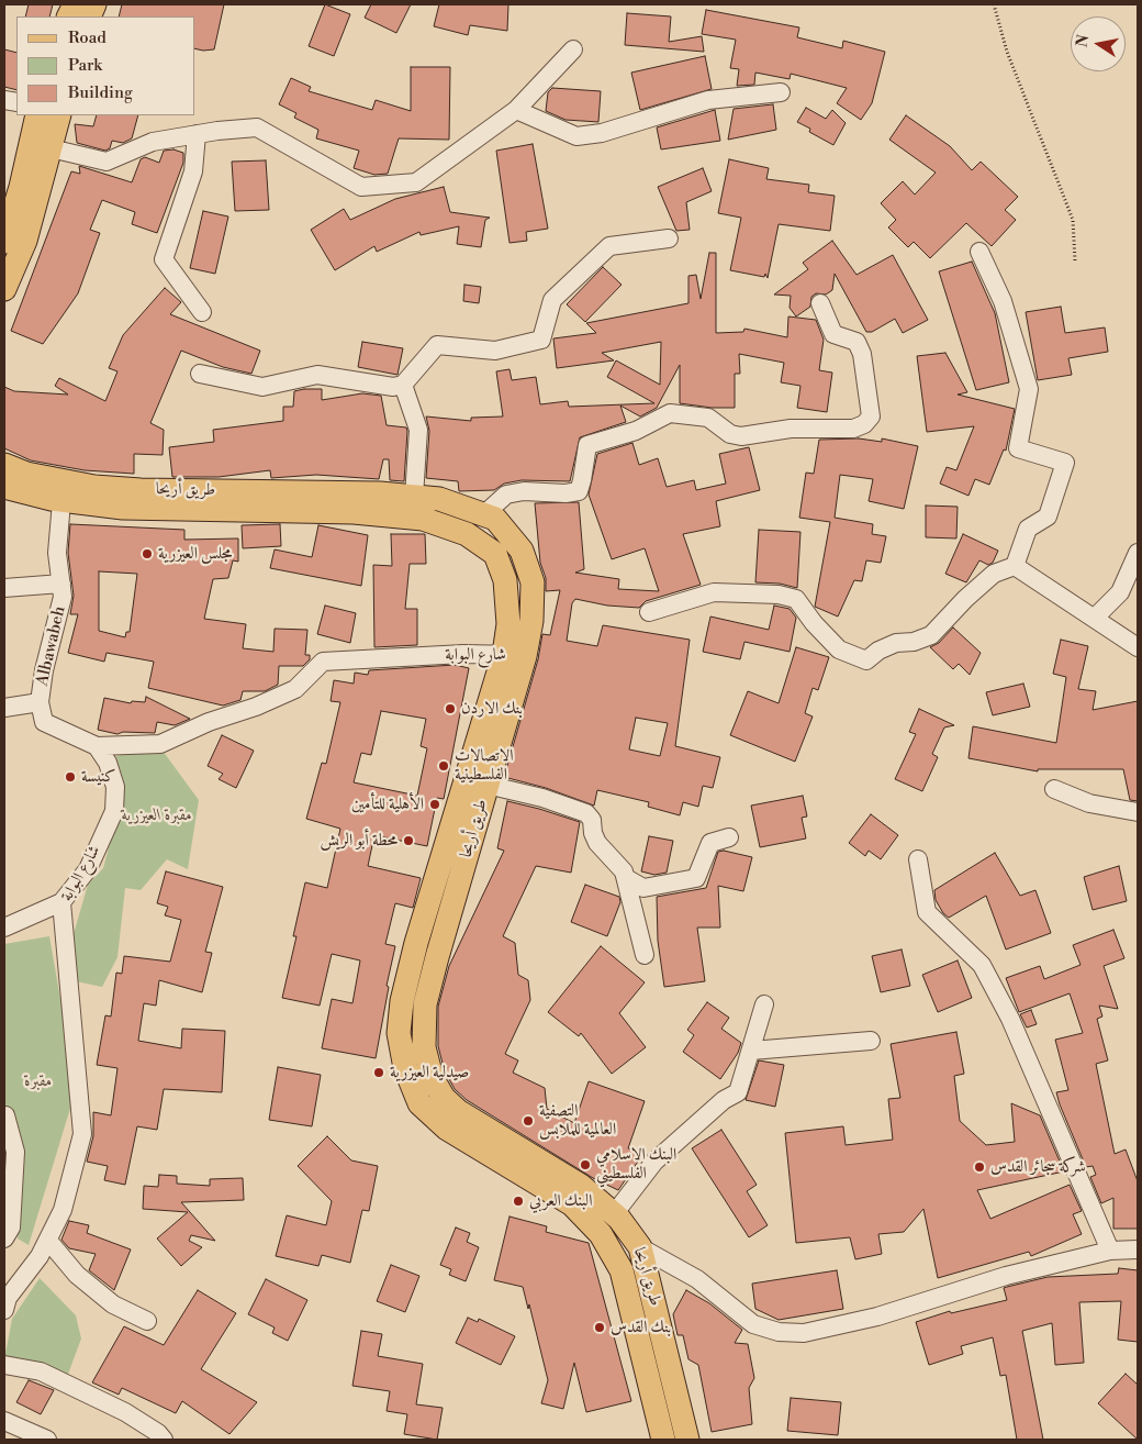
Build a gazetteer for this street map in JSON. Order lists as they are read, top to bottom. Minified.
{"streets":{"main road":["طريق أريحا"],"street":["Albawabeh","شارع البوابة"]},"crossings":[["طريق أريحا","Albawabeh"],["طريق أريحا","شارع البوابة"],["Albawabeh","شارع البوابة"]],"parks":["مقبرة العيزرية","مقبرة"],"places":["مجلس العيزرية","بنك الاردن","الاتصالات الفلسطينية","كنيسة","الأهلية للتأمين","محطة أبو الريش","صيدلية العيزرية","التصفية العالمية للملابس","البنك الاسلامي الفلسطيني","شركة سجائر القدس","البنك العربي","بنك القدس"],"legend":["Road","Park","Building"],"north":"left"}
